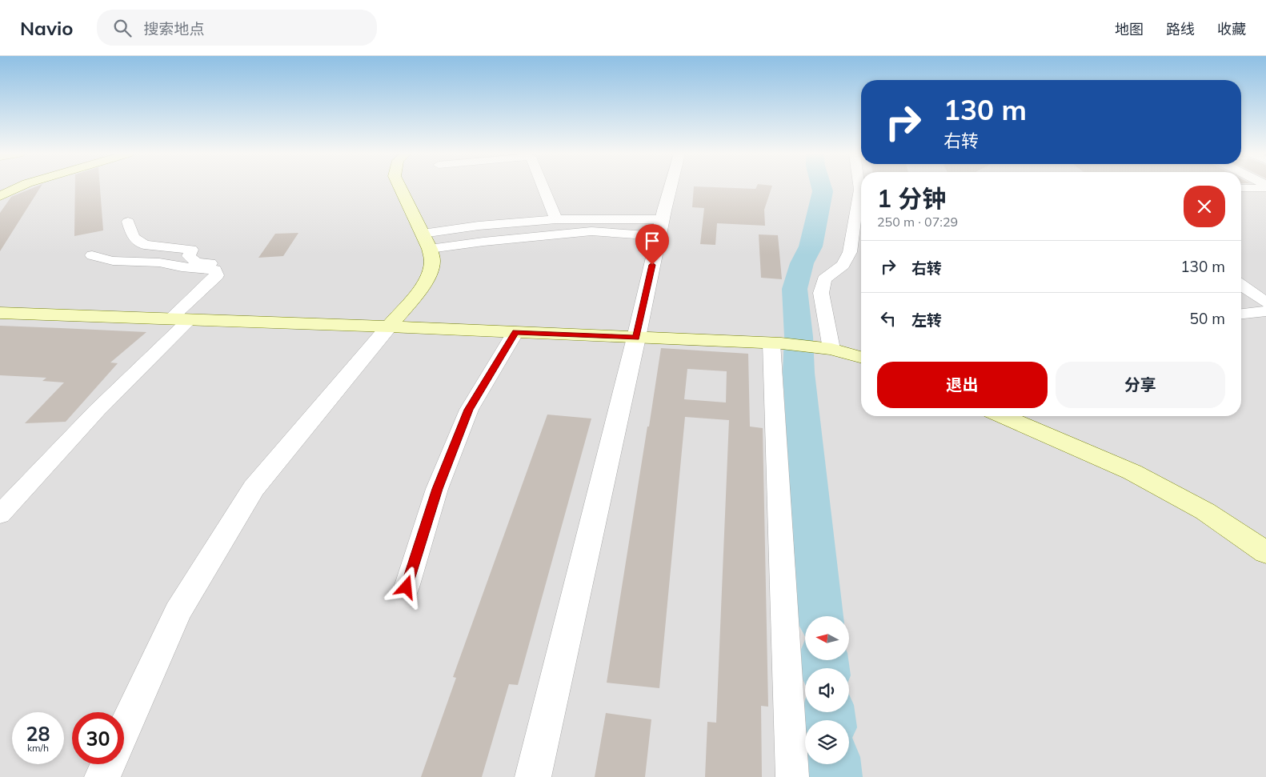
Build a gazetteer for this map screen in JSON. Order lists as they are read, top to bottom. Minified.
{"north":"left","page":{"header":"Navio","search":"搜索地点","nav":["地图","路线","收藏"],"turn":["130 m","右转"],"heading":["1 分钟","250 m · 07:29"],"list":[{"name":"右转","value":"130 m"},{"name":"左转","value":"50 m"}],"buttons":["退出","分享"],"speed":"28 km/h","limit":"30"}}
